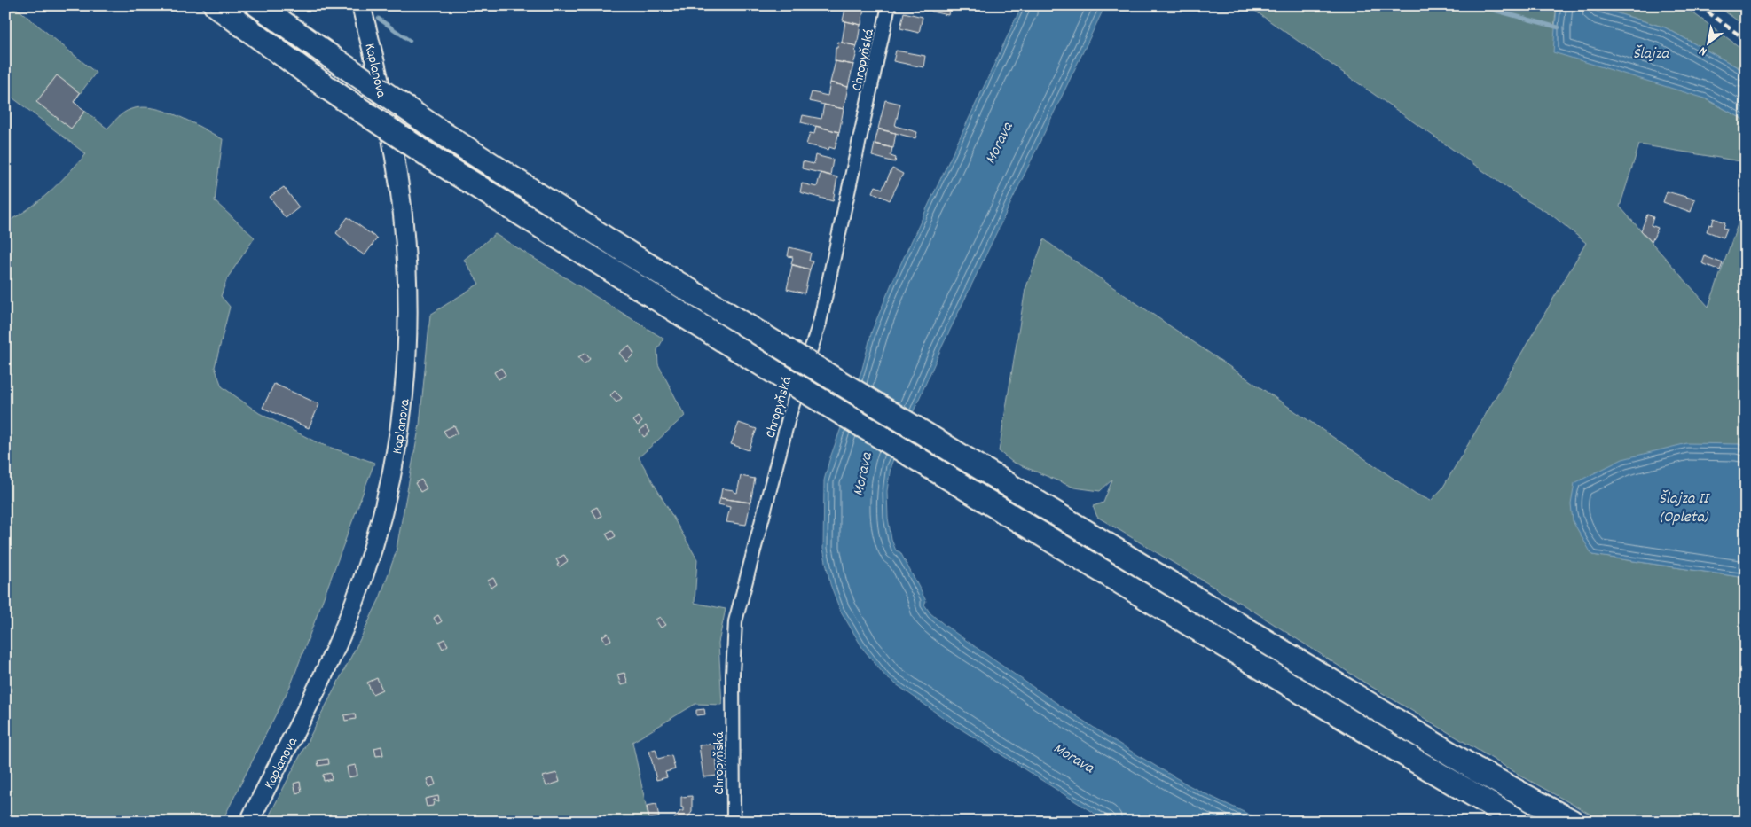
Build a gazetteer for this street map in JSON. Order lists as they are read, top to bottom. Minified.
{"streets":{"main road":["Kaplanova"],"street":["Chropyňská"]},"water":["Šlajza","Morava","Šlajza II (Opleta)"],"north":"bottom left"}
